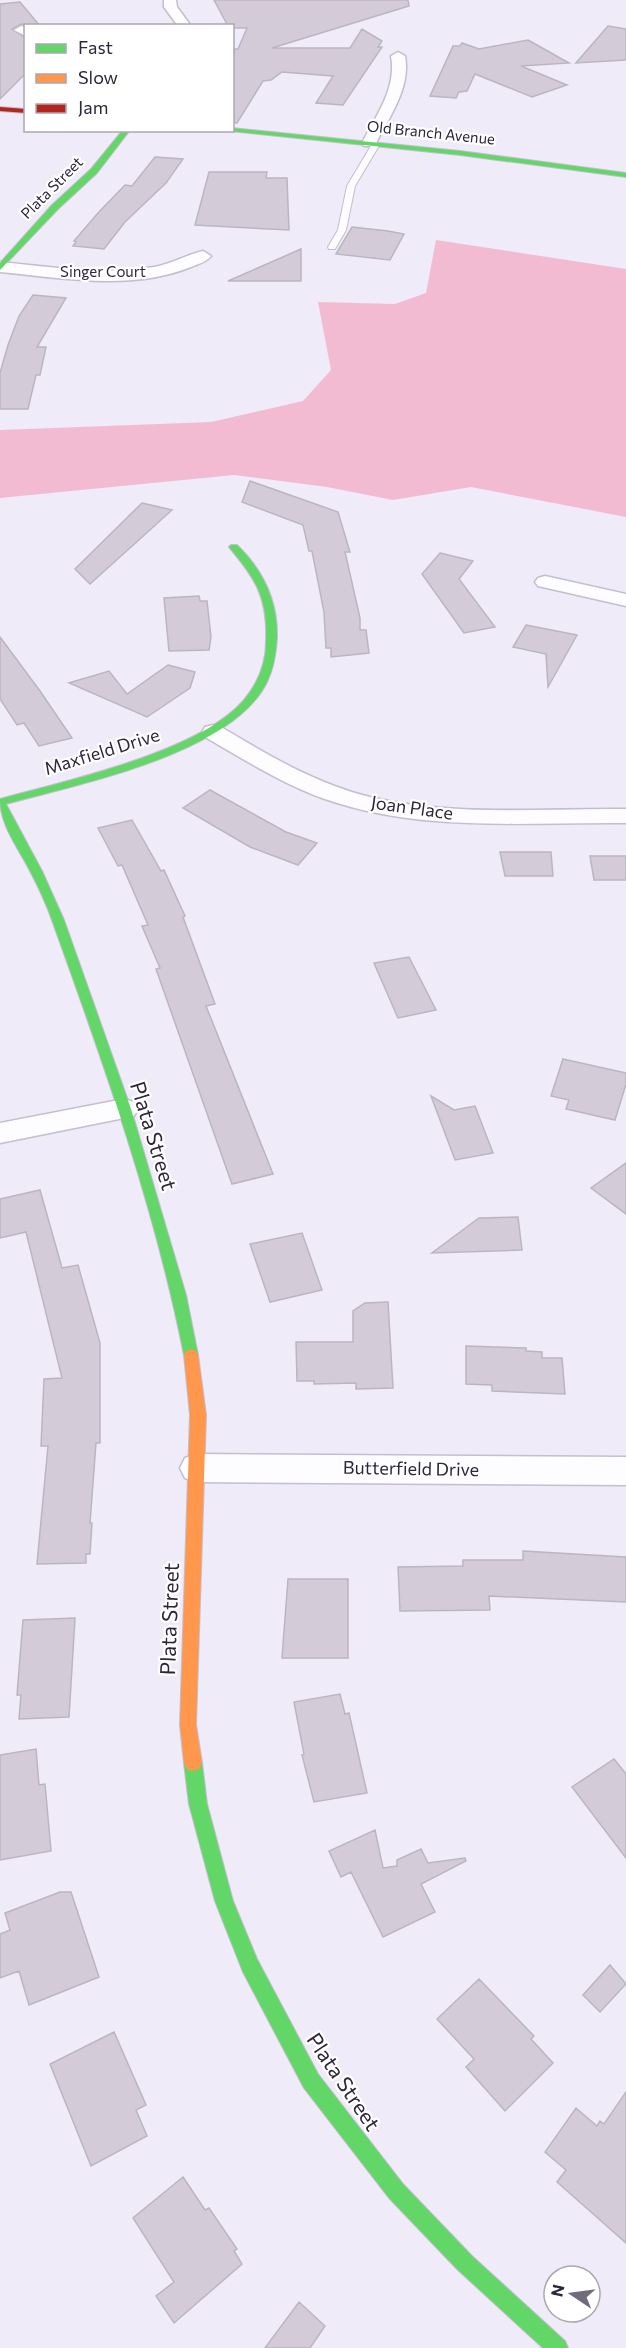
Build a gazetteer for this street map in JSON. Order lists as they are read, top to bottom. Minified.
{"streets":{"street":["Old Branch Avenue","Plata Street","Singer Court","Maxfield Drive","Joan Place","Butterfield Drive"]},"crossings":[["Plata Street","Singer Court"],["Plata Street","Maxfield Drive"],["Plata Street","Butterfield Drive"],["Maxfield Drive","Joan Place"]],"legend":["Fast","Slow","Jam"],"north":"left"}
